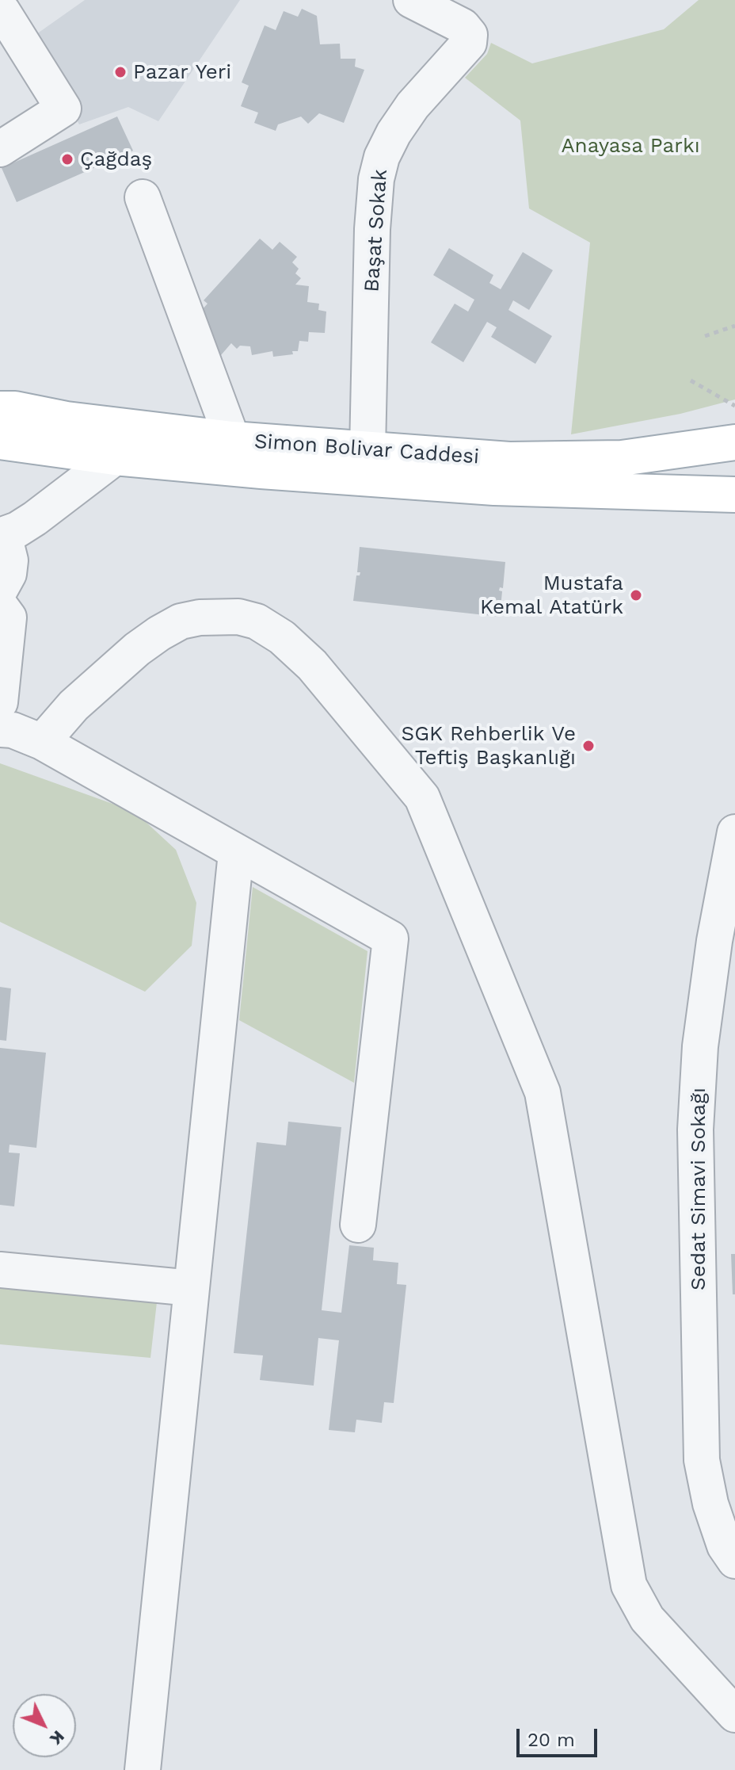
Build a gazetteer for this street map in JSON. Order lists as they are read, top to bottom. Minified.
{"streets":{"main road":["Simon Bolivar Caddesi"],"street":["Başat Sokak","Sedat Simavi Sokağı"]},"crossings":[["Başat Sokak","Simon Bolivar Caddesi"]],"parks":["Anayasa Parkı"],"places":["Pazar Yeri","Çağdaş","Mustafa Kemal Atatürk","SGK Rehberlik Ve Teftiş Başkanlığı"],"scale_bar":"20 m","north":"bottom right"}
